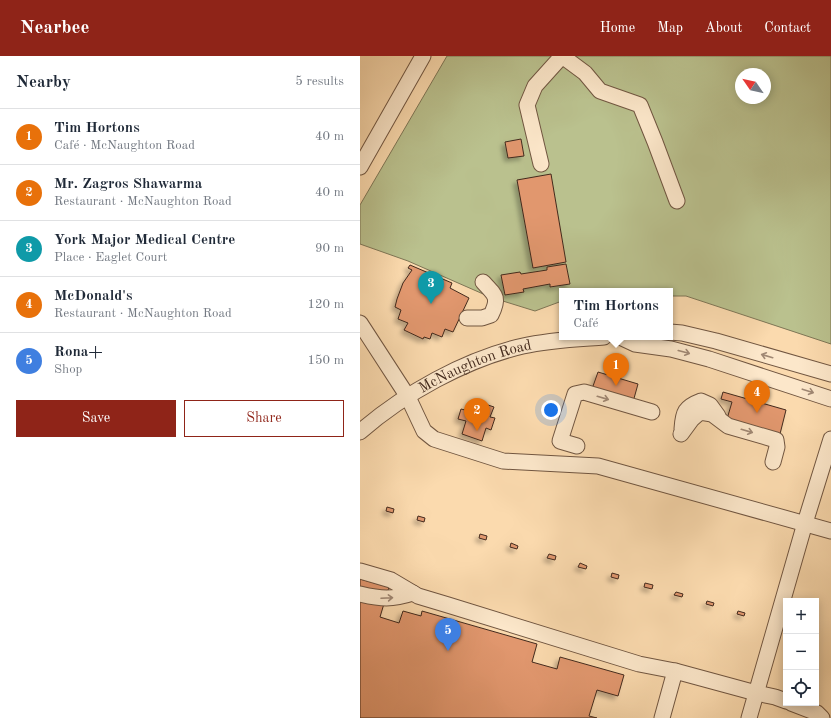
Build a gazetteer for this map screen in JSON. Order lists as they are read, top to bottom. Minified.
{"streets":{"street":["McNaughton Road"]},"north":"top left","page":{"header":"Nearbee","nav":["Home","Map","About","Contact"],"heading":["Nearby","5 results"],"list":[{"mark":"1","name":"Tim Hortons","note":"Café · McNaughton Road","value":"40 m"},{"mark":"2","name":"Mr. Zagros Shawarma","note":"Restaurant · McNaughton Road","value":"40 m"},{"mark":"3","name":"York Major Medical Centre","note":"Place · Eaglet Court","value":"90 m"},{"mark":"4","name":"McDonald's","note":"Restaurant · McNaughton Road","value":"120 m"},{"mark":"5","name":"Rona+","note":"Shop","value":"150 m"}],"pins":["3","1","4","2","5"],"popup":["Tim Hortons","Café"],"buttons":["Save","Share"],"map_buttons":["+","−"]}}
